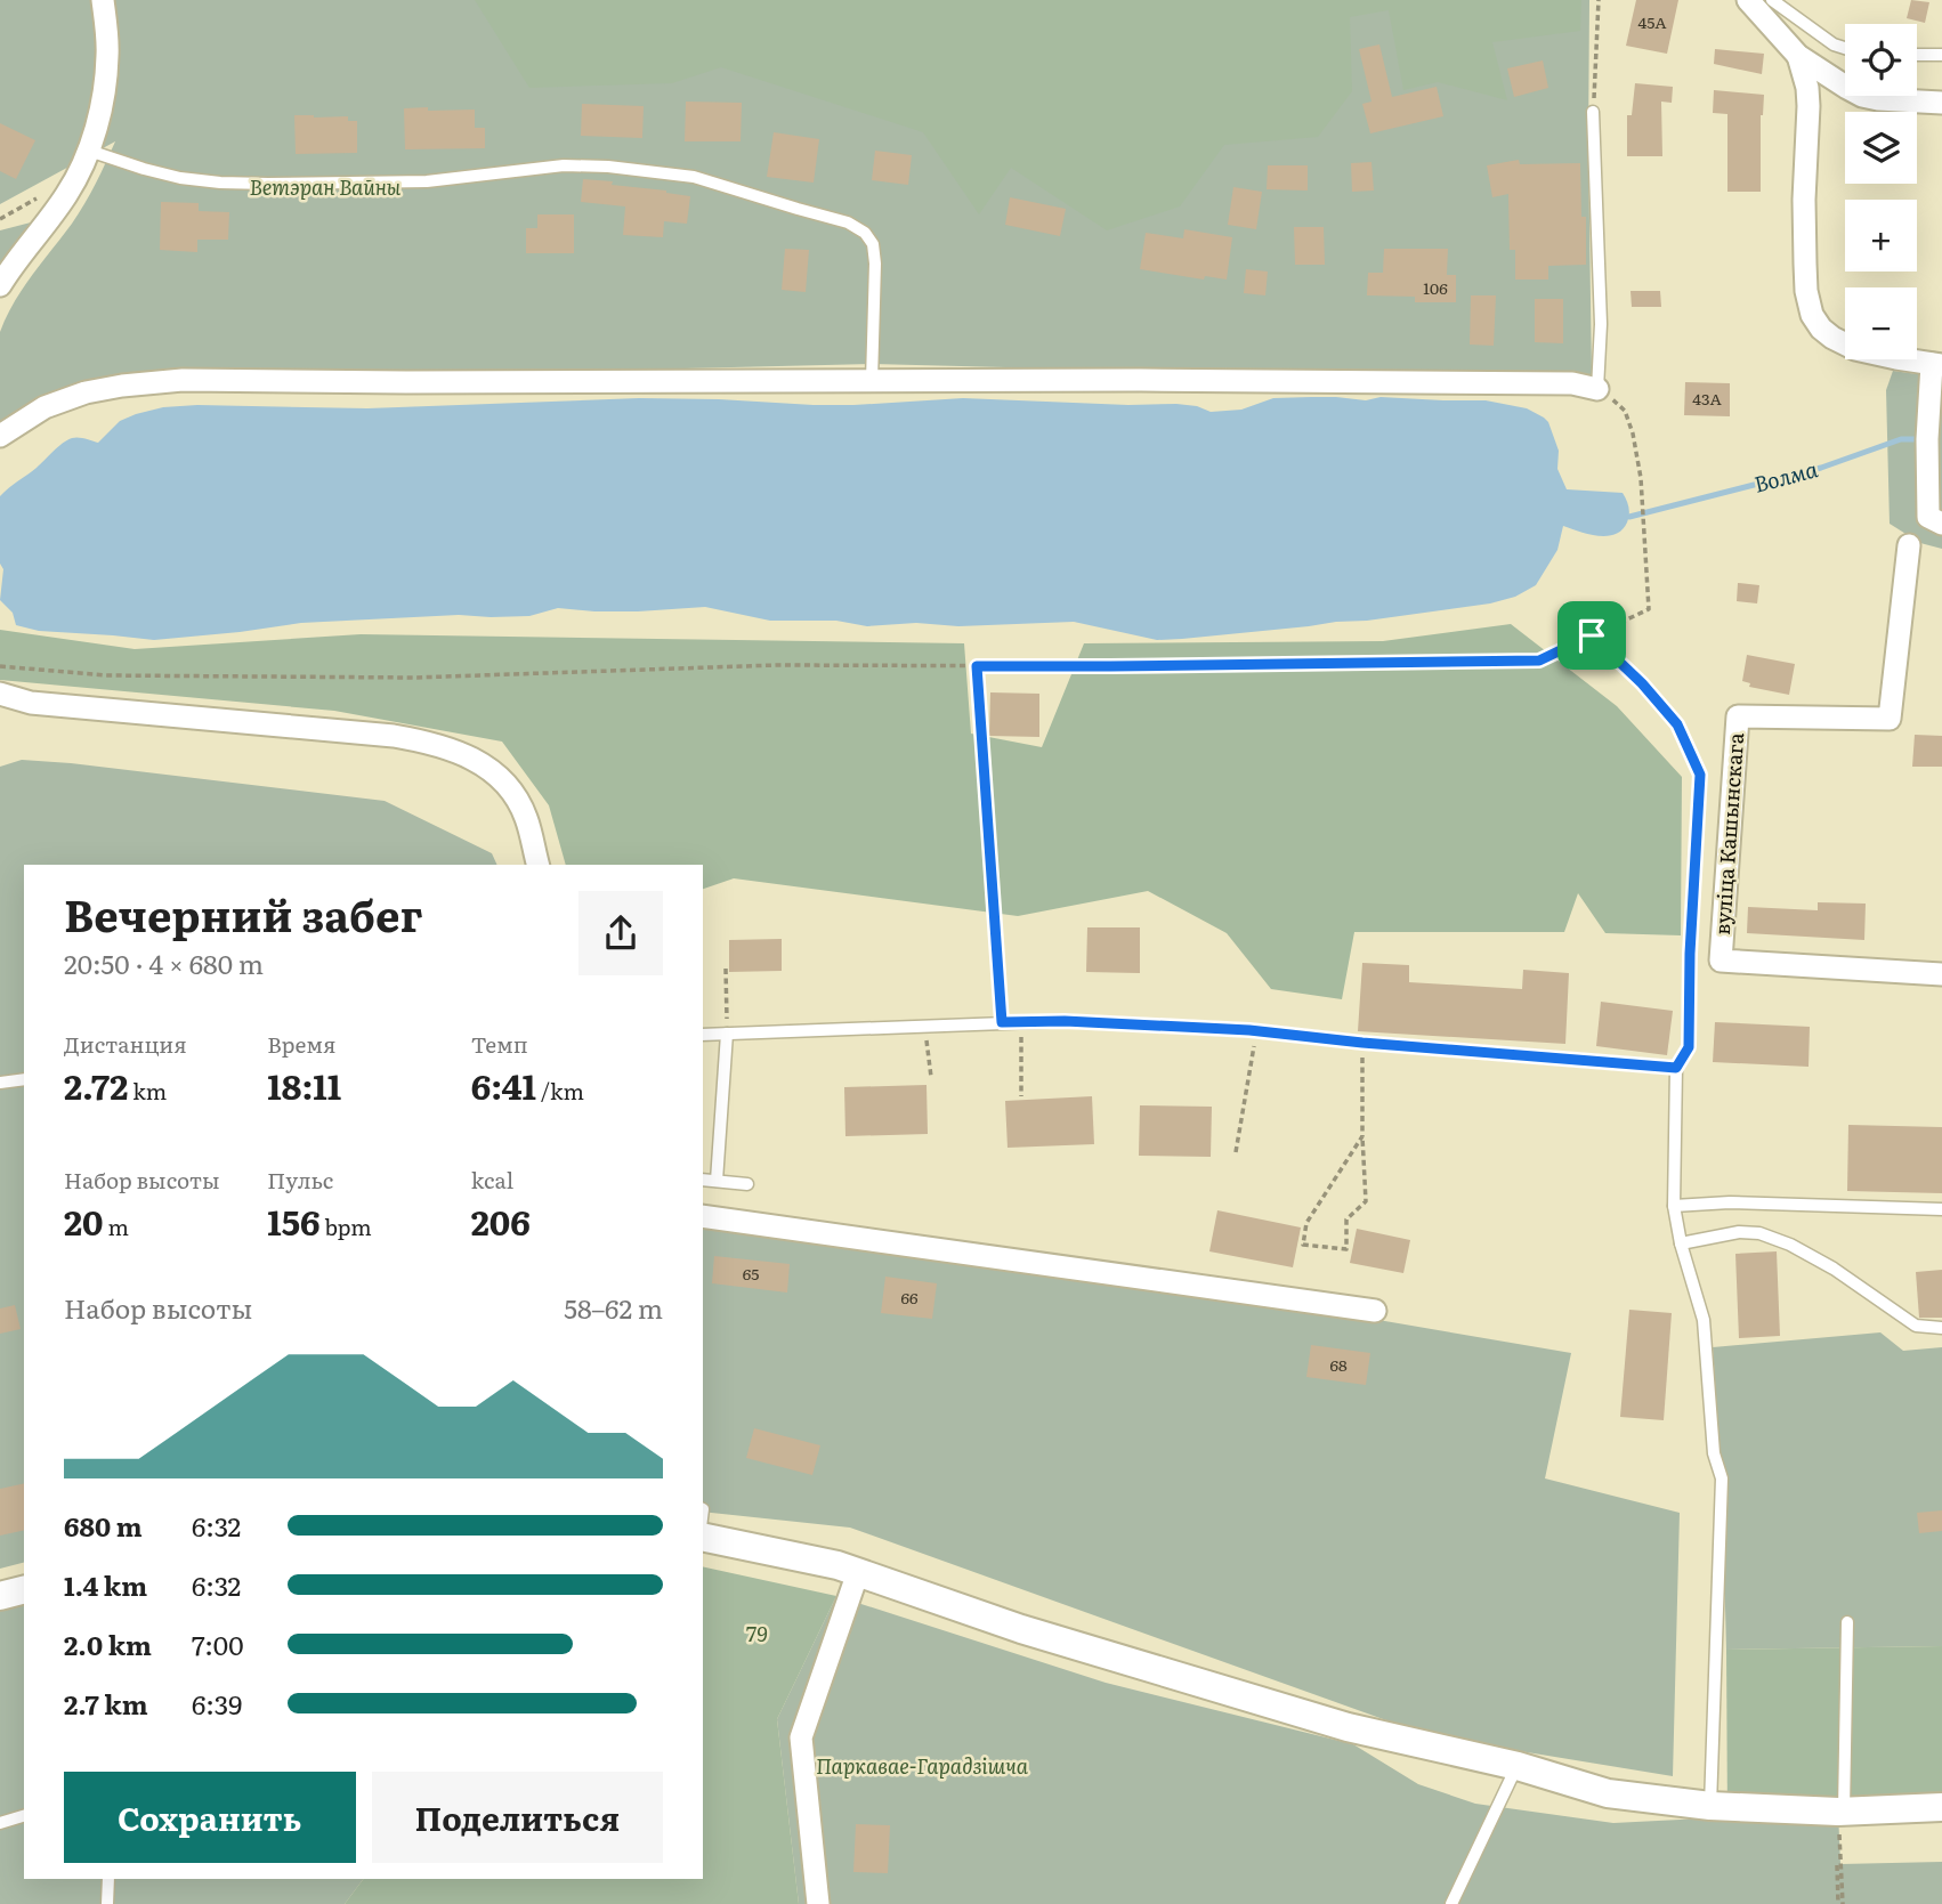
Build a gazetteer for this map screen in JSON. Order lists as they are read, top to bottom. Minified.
{"streets":{"street":["вуліца Кашынскага"]},"water":["Волма"],"parks":["Ветэран Вайны","79","Паркавае-Гарадзішча"],"house_numbers":["45А","106","43А","65","66","68"],"page":{"map_buttons":["+","−"],"heading":["Вечерний забег","20:50 · 4 × 680 m"],"stats":[["Дистанция","2.72 km"],["Время","18:11"],["Темп","6:41 /km"],["Набор высоты","20 m"],["Пульс","156 bpm"],["kcal","206"]],"chart":["Набор высоты","58–62 m"],"list":[{"name":"680 m","note":"6:32"},{"name":"1.4 km","note":"6:32"},{"name":"2.0 km","note":"7:00"},{"name":"2.7 km","note":"6:39"}],"buttons":["Сохранить","Поделиться"]}}
